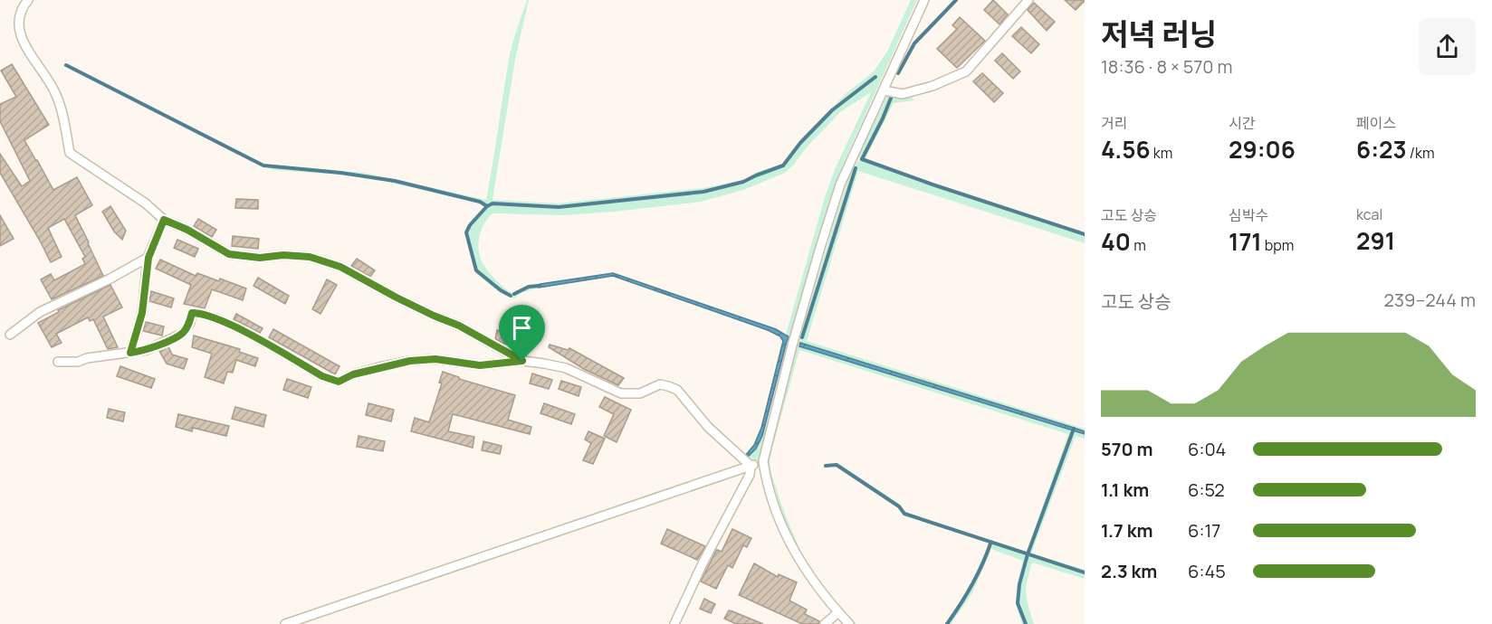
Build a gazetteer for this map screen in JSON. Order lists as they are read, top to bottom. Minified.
{"page":{"heading":["저녁 러닝","18:36 · 8 × 570 m"],"stats":[["거리","4.56 km"],["시간","29:06"],["페이스","6:23 /km"],["고도 상승","40 m"],["심박수","171 bpm"],["kcal","291"]],"chart":["고도 상승","239–244 m"],"list":[{"name":"570 m","note":"6:04"},{"name":"1.1 km","note":"6:52"},{"name":"1.7 km","note":"6:17"},{"name":"2.3 km","note":"6:45"}]}}
